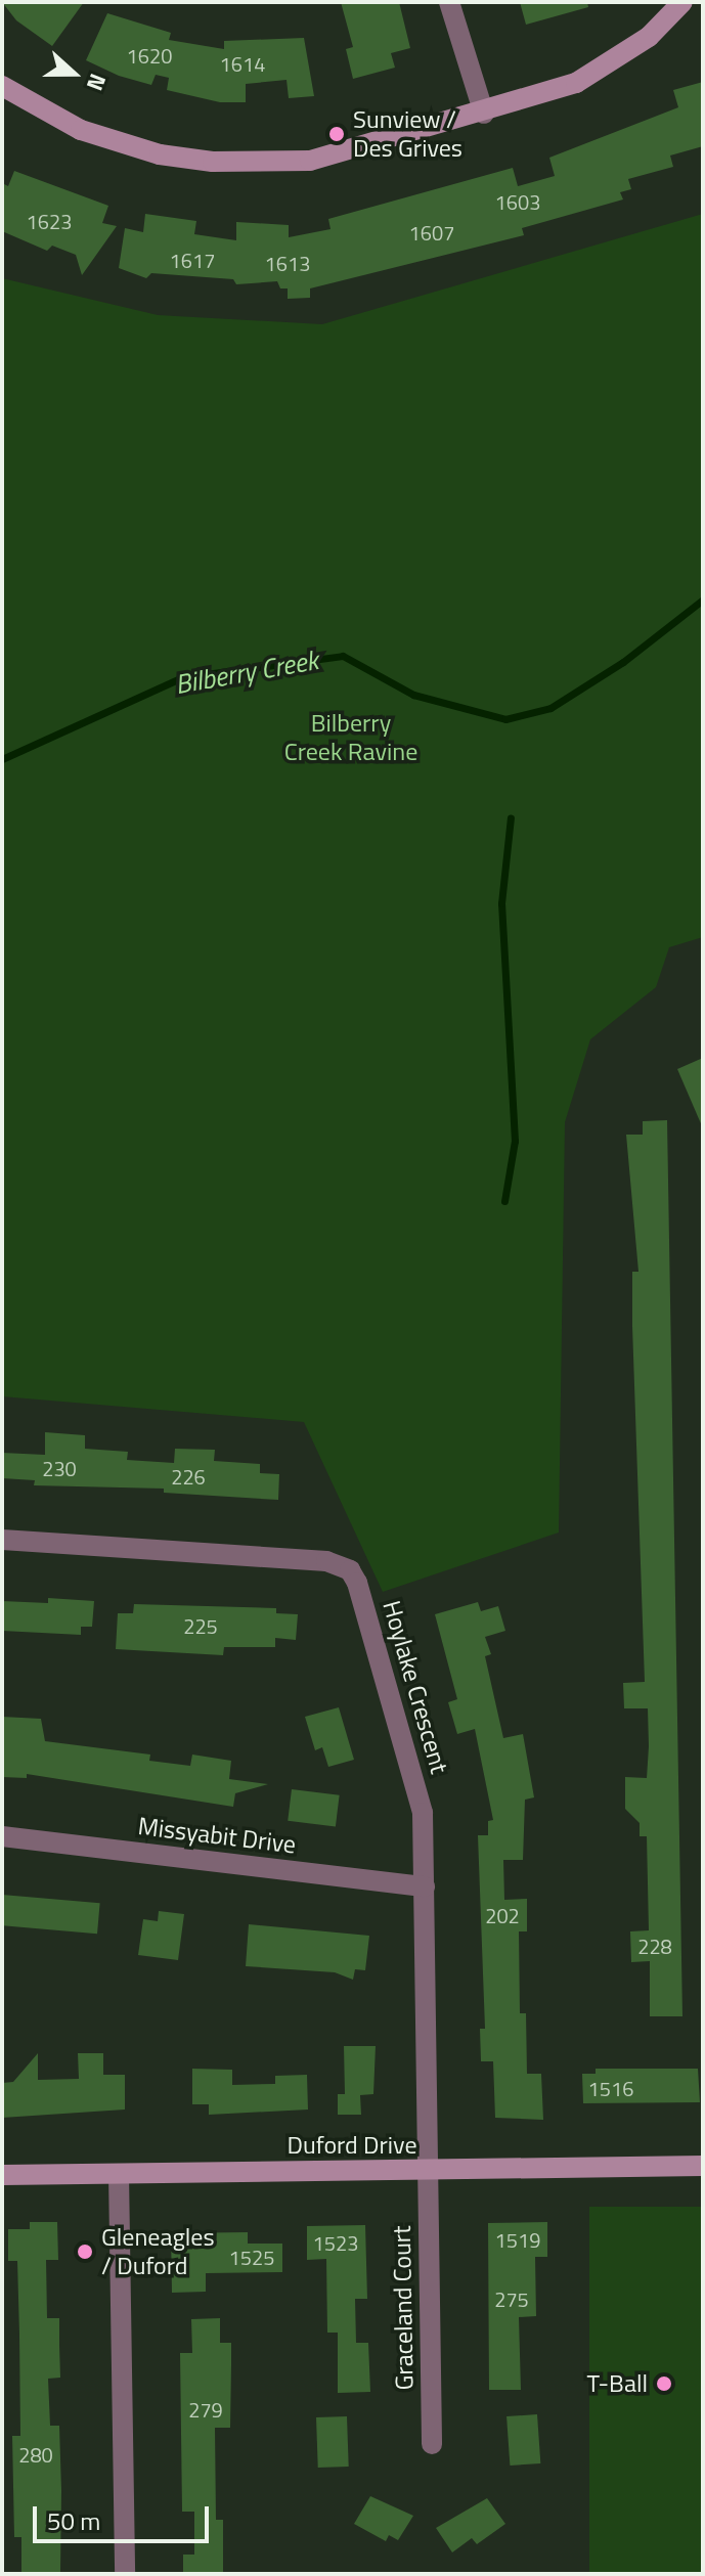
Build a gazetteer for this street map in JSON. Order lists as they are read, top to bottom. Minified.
{"streets":{"street":["Hoylake Crescent","Missyabit Drive","Duford Drive","Graceland Court"]},"crossings":[["Hoylake Crescent","Missyabit Drive"],["Hoylake Crescent","Duford Drive"],["Hoylake Crescent","Graceland Court"],["Duford Drive","Graceland Court"]],"water":["Bilberry Creek"],"parks":["Bilberry Creek Ravine"],"places":["Sunview / Des Grives","Gleneagles / Duford","T-Ball"],"house_numbers":["1620","1614","1603","1623","1607","1617","1613","230","226","225","202","228","1516","1519","1523","1525","275","279","280"],"scale_bar":"50 m","north":"right"}
